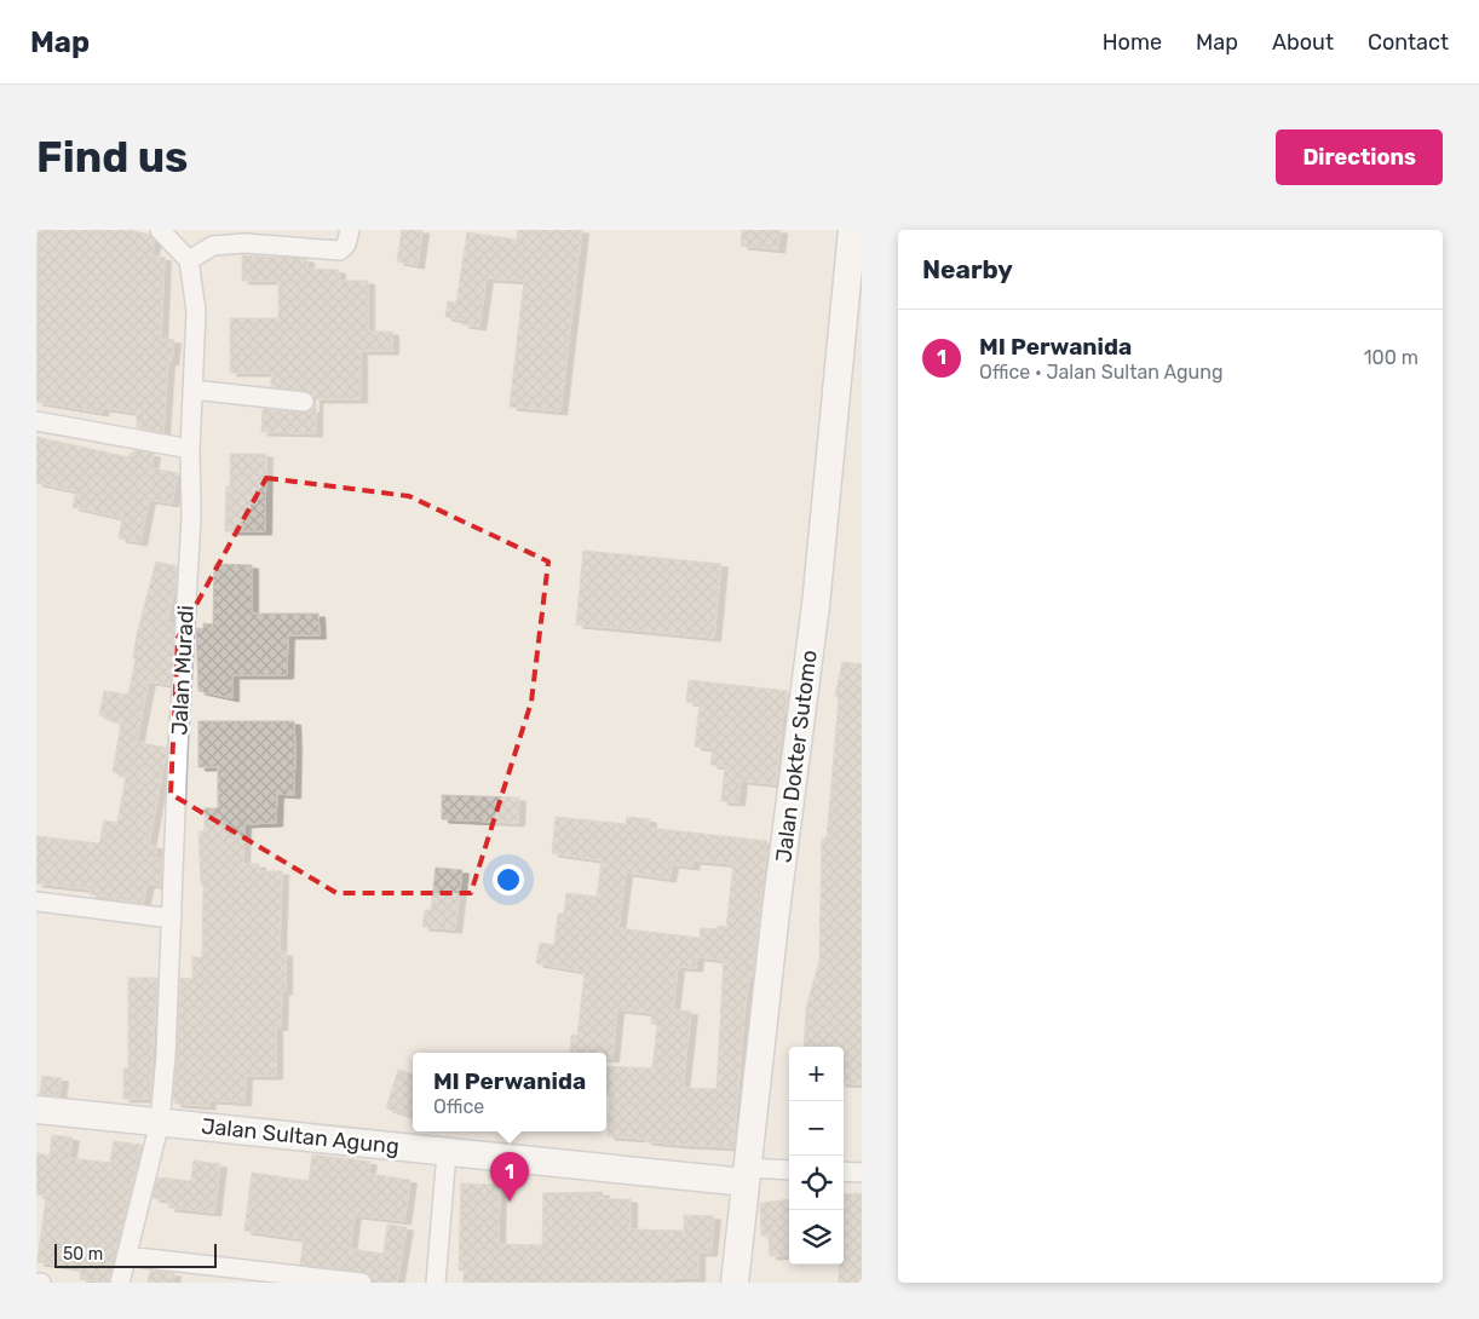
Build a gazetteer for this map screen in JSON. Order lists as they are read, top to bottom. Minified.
{"streets":{"main road":["Jalan Dokter Sutomo","Jalan Sultan Agung"],"street":["Jalan Muradi"]},"crossings":[["Jalan Muradi","Jalan Sultan Agung"],["Jalan Dokter Sutomo","Jalan Sultan Agung"]],"scale_bar":"50 m","page":{"header":"Map","nav":["Home","Map","About","Contact"],"buttons":"Directions","title":"Find us","heading":"Nearby","list":[{"mark":"1","name":"MI Perwanida","note":"Office · Jalan Sultan Agung","value":"100 m"}],"map_buttons":["+","−"],"popup":["MI Perwanida","Office"],"pins":"1","scale":"50 m"}}
